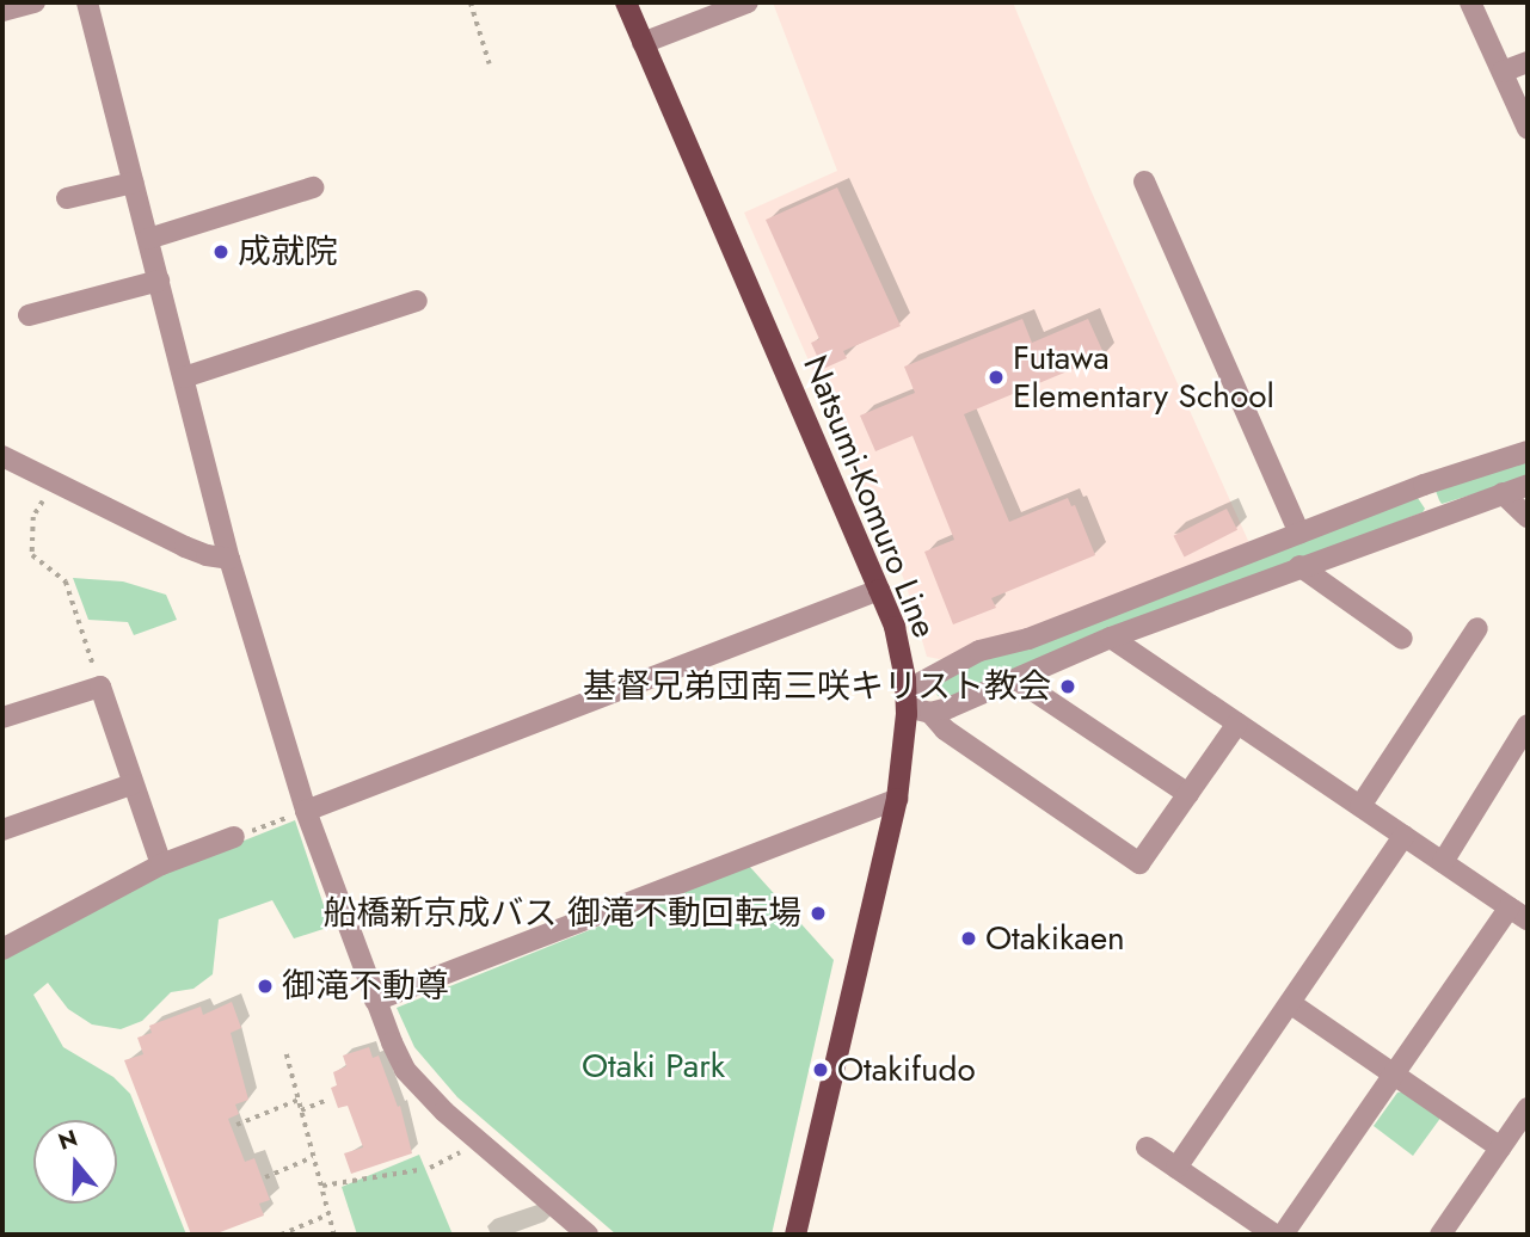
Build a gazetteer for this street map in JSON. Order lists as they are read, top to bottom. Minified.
{"streets":{"main road":["Natsumi-Komuro Line"]},"parks":["Otaki Park"],"places":["成就院","Futawa Elementary School","基督兄弟団南三咲キリスト教会","船橋新京成バス 御滝不動回転場","Otakikaen","御滝不動尊","Otakifudo"],"north":"top"}
